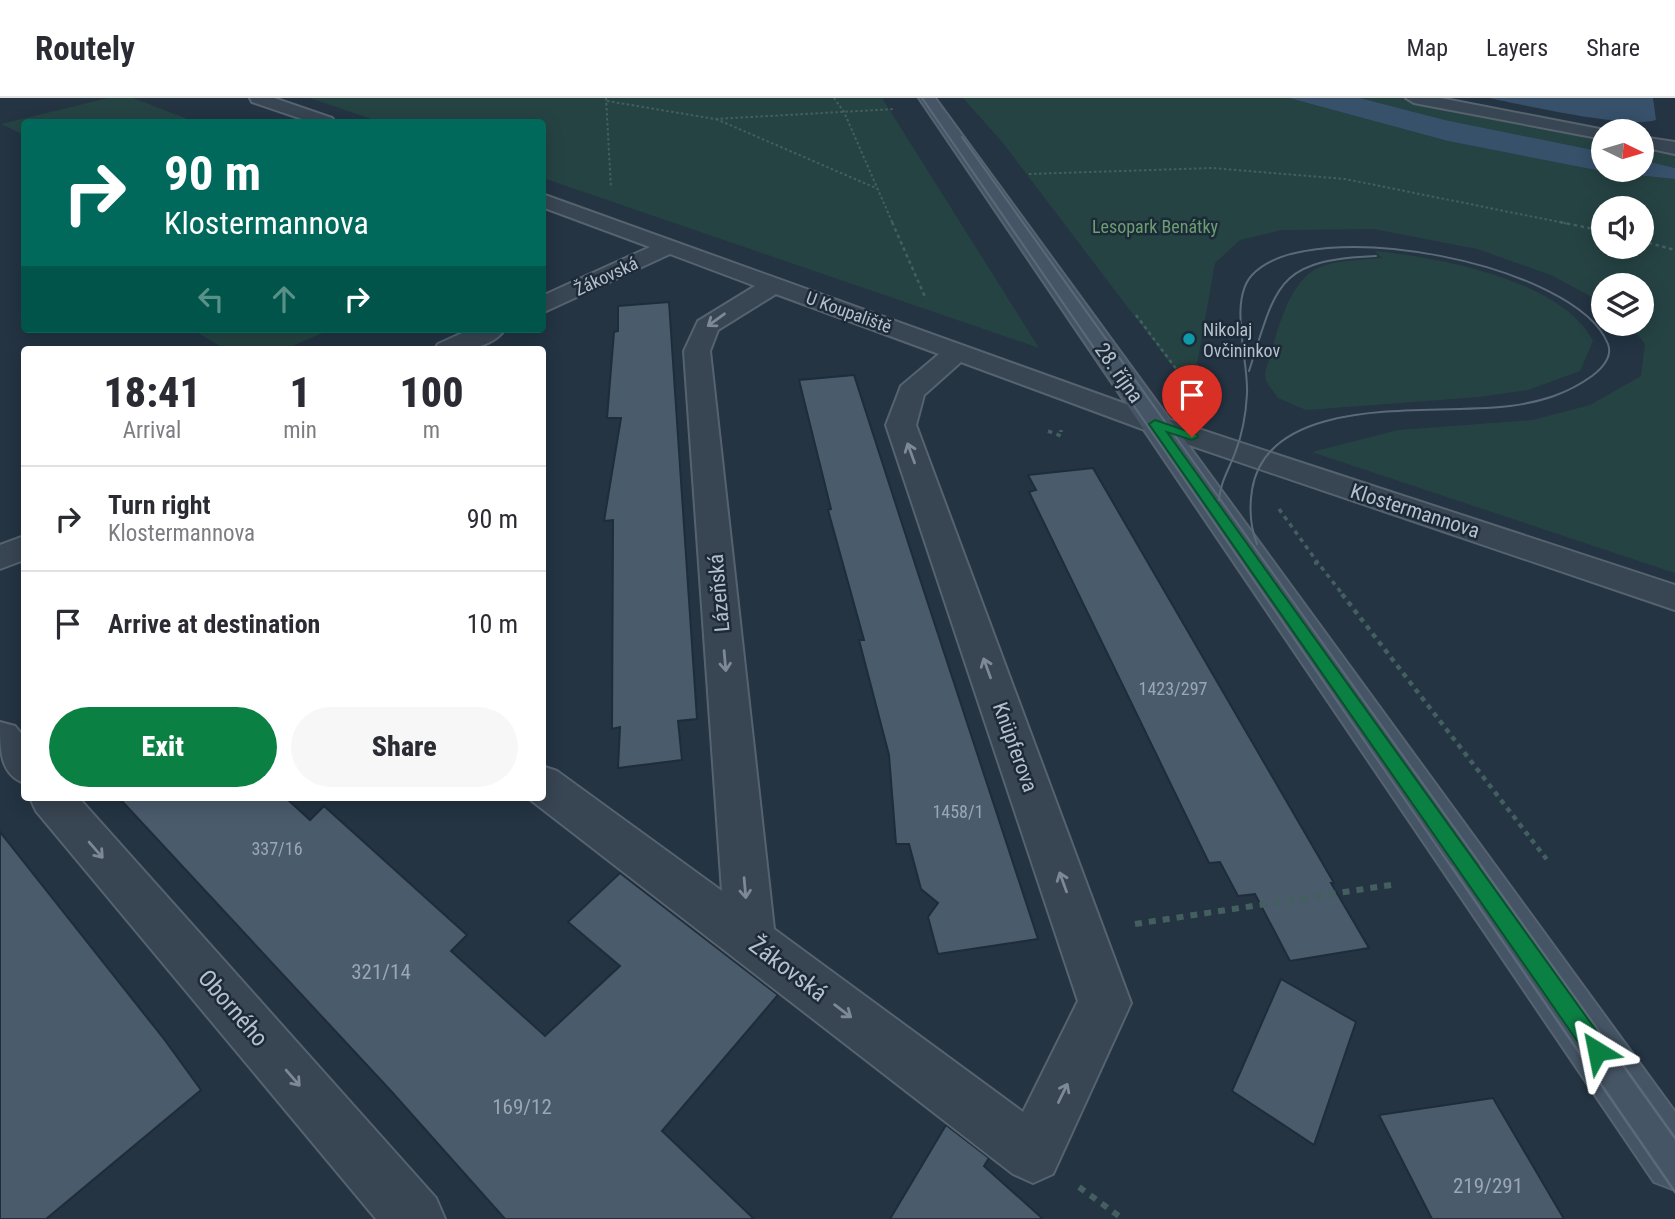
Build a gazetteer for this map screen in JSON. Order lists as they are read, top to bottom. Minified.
{"streets":{"main road":["28. října"],"street":["Žákovská","U Koupaliště","Klostermannova","Lázeňská","Knüpferova","Oborného"]},"crossings":[["Žákovská","U Koupaliště"],["Žákovská","Lázeňská"],["Žákovská","Knüpferova"],["U Koupaliště","28. října"],["U Koupaliště","Klostermannova"],["U Koupaliště","Lázeňská"],["U Koupaliště","Knüpferova"],["28. října","Klostermannova"]],"one_way":["Žákovská","Lázeňská","Knüpferova","Oborného"],"parks":["Lesopark Benátky"],"places":["Nikolaj Ovčininkov"],"house_numbers":["1423/297","1458/1","337/16","321/14","169/12","219/291"],"north":"right","page":{"header":"Routely","nav":["Map","Layers","Share"],"turn":["90 m","Klostermannova"],"eta":["18:41","Arrival","1","min","100","m"],"list":[{"name":"Turn right","note":"Klostermannova","value":"90 m"},{"name":"Arrive at destination","value":"10 m"}],"buttons":["Exit","Share"]}}
